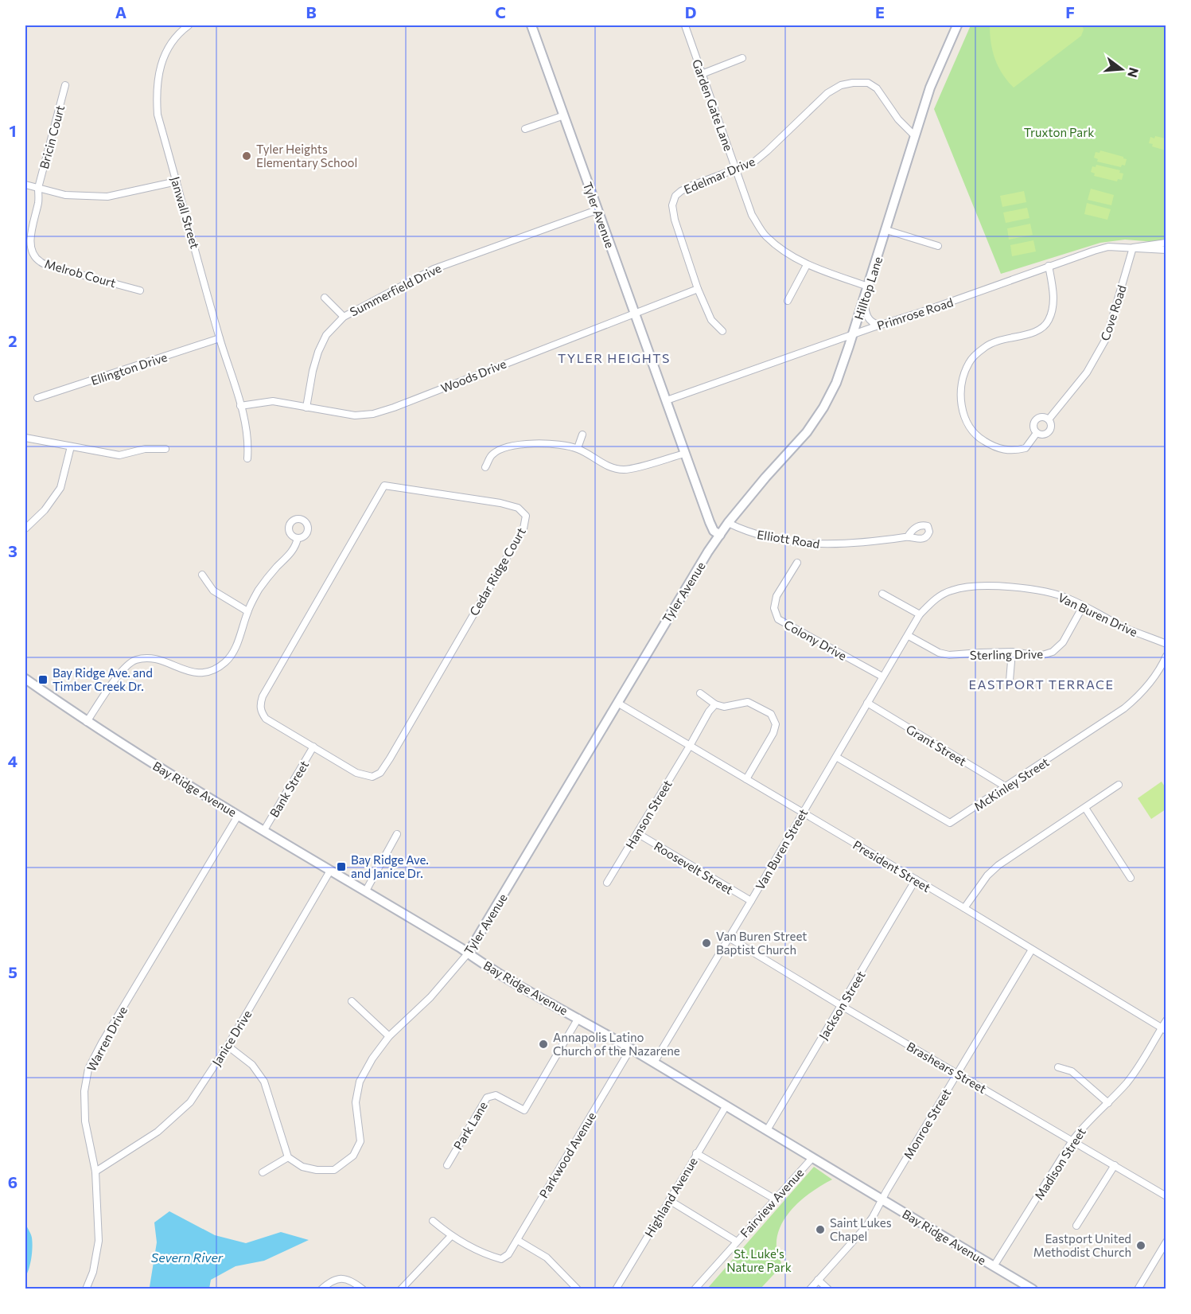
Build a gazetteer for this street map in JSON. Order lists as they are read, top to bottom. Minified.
{"streets":{"street":["Garden Gate Lane","Bricin Court","Edelmar Drive","Janwall Street","Tyler Avenue","Melrob Court","Hilltop Lane","Summerfield Drive","Cove Road","Primrose Road","Ellington Drive","Woods Drive","Elliott Road","Cedar Ridge Court","Van Buren Drive","Colony Drive","Sterling Drive","Grant Street","McKinley Street","Bay Ridge Avenue","Bank Street","Hanson Street","Van Buren Street","President Street","Roosevelt Street","Jackson Street","Janice Drive","Warren Drive","Brashears Street","Monroe Street","Park Lane","Parkwood Avenue","Madison Street","Highland Avenue","Fairview Avenue"]},"crossings":[["Garden Gate Lane","Edelmar Drive"],["Garden Gate Lane","Hilltop Lane"],["Bricin Court","Melrob Court"],["Edelmar Drive","Hilltop Lane"],["Edelmar Drive","Woods Drive"],["Janwall Street","Ellington Drive"],["Janwall Street","Woods Drive"],["Tyler Avenue","Hilltop Lane"],["Tyler Avenue","Summerfield Drive"],["Tyler Avenue","Primrose Road"],["Tyler Avenue","Woods Drive"],["Tyler Avenue","Elliott Road"],["Tyler Avenue","Bay Ridge Avenue"],["Tyler Avenue","President Street"],["Hilltop Lane","Primrose Road"],["Hilltop Lane","Elliott Road"],["Summerfield Drive","Woods Drive"],["Cove Road","Primrose Road"],["Cedar Ridge Court","Bank Street"],["Van Buren Drive","Sterling Drive"],["Van Buren Drive","Van Buren Street"],["Colony Drive","Van Buren Street"],["Sterling Drive","Van Buren Street"],["Grant Street","McKinley Street"],["Grant Street","Van Buren Street"],["McKinley Street","Van Buren Street"],["Bay Ridge Avenue","Bank Street"],["Bay Ridge Avenue","Van Buren Street"],["Bay Ridge Avenue","Jackson Street"],["Bay Ridge Avenue","Janice Drive"],["Bay Ridge Avenue","Warren Drive"],["Bay Ridge Avenue","Monroe Street"],["Bay Ridge Avenue","Park Lane"],["Bay Ridge Avenue","Parkwood Avenue"],["Bay Ridge Avenue","Madison Street"],["Bay Ridge Avenue","Highland Avenue"],["Bay Ridge Avenue","Fairview Avenue"],["Hanson Street","President Street"],["Hanson Street","Roosevelt Street"],["Van Buren Street","President Street"],["Van Buren Street","Roosevelt Street"],["Van Buren Street","Brashears Street"],["President Street","Jackson Street"],["President Street","Monroe Street"],["President Street","Madison Street"],["Jackson Street","Brashears Street"],["Janice Drive","Warren Drive"],["Brashears Street","Monroe Street"],["Brashears Street","Madison Street"]],"districts":["TYLER HEIGHTS","EASTPORT TERRACE"],"water":["Severn River"],"parks":["Truxton Park","St. Luke's Nature Park"],"places":{"other":["Tyler Heights Elementary School","Van Buren Street Baptist Church","Annapolis Latino Church of the Nazarene","Saint Lukes Chapel","Eastport United Methodist Church"],"transit":["Bay Ridge Ave. and Timber Creek Dr.","Bay Ridge Ave. and Janice Dr."]},"north":"right","grid":{"columns":["A","B","C","D","E","F"],"rows":["1","2","3","4","5","6"]}}
